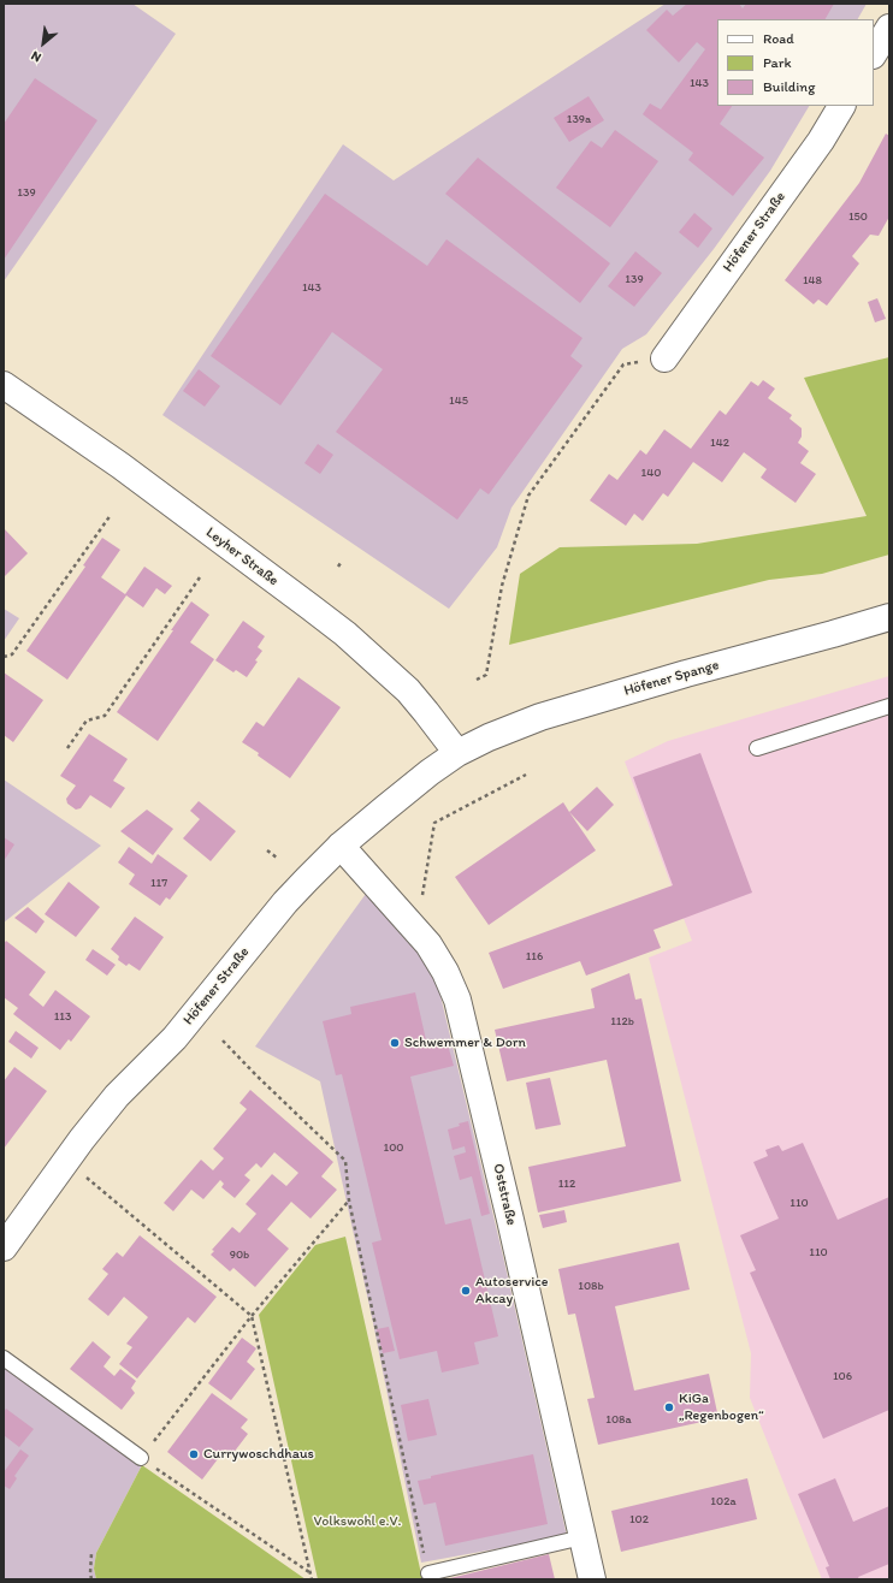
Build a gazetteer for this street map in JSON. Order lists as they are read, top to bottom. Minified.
{"streets":{"main road":["Höfener Straße","Leyher Straße","Höfener Spange","Oststraße"]},"crossings":[["Höfener Straße","Leyher Straße"],["Höfener Straße","Höfener Spange"],["Höfener Straße","Oststraße"],["Leyher Straße","Höfener Spange"]],"parks":["Volkswohl e.V."],"places":["Schwemmer & Dorn","Autoservice Akcay","KiGa „Regenbogen“","Currywoschdhaus"],"house_numbers":["143","139a","139","150","139","148","143","145","142","140","117","116","113","112b","100","112","110","110","90b","108b","106","108a","102a","102"],"legend":["Road","Park","Building"],"north":"bottom left"}
